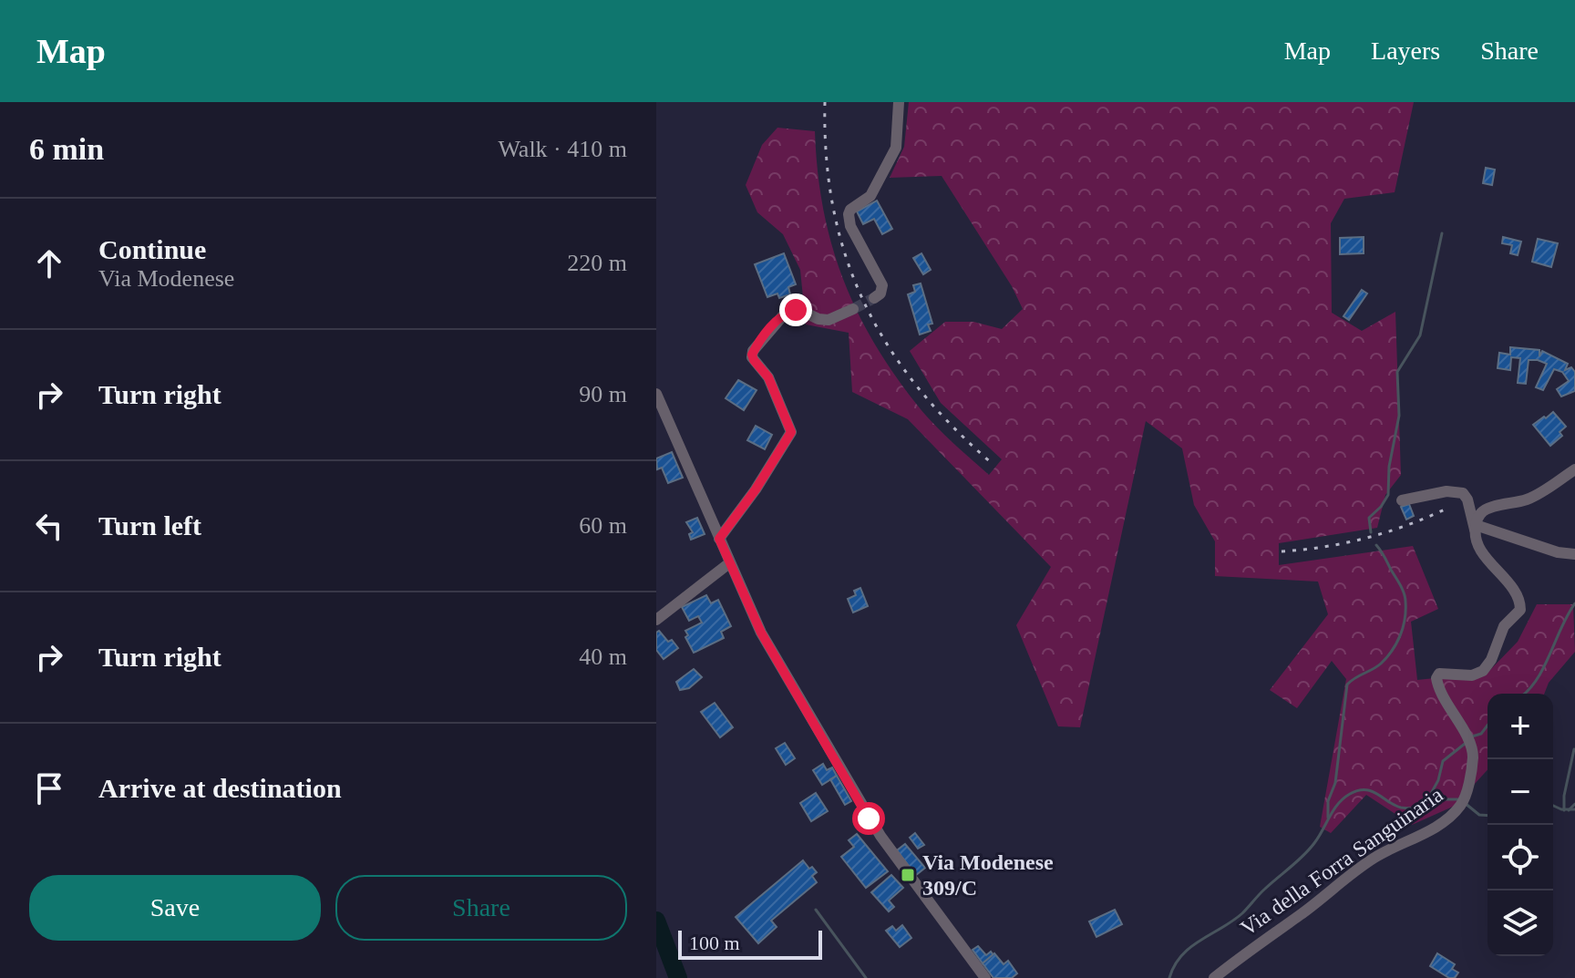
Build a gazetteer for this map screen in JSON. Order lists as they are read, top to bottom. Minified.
{"streets":{"street":["Via della Forra Sanguinaria"]},"places":{"transit":["Via Modenese 309/C"]},"scale_bar":"100 m","page":{"header":"Map","nav":["Map","Layers","Share"],"heading":["6 min","Walk · 410 m"],"list":[["Continue","Via Modenese","220 m"],["Turn right","90 m"],["Turn left","60 m"],["Turn right","40 m"],"Arrive at destination"],"map_buttons":["+","−"],"buttons":["Save","Share"],"scale":"100 m"}}
